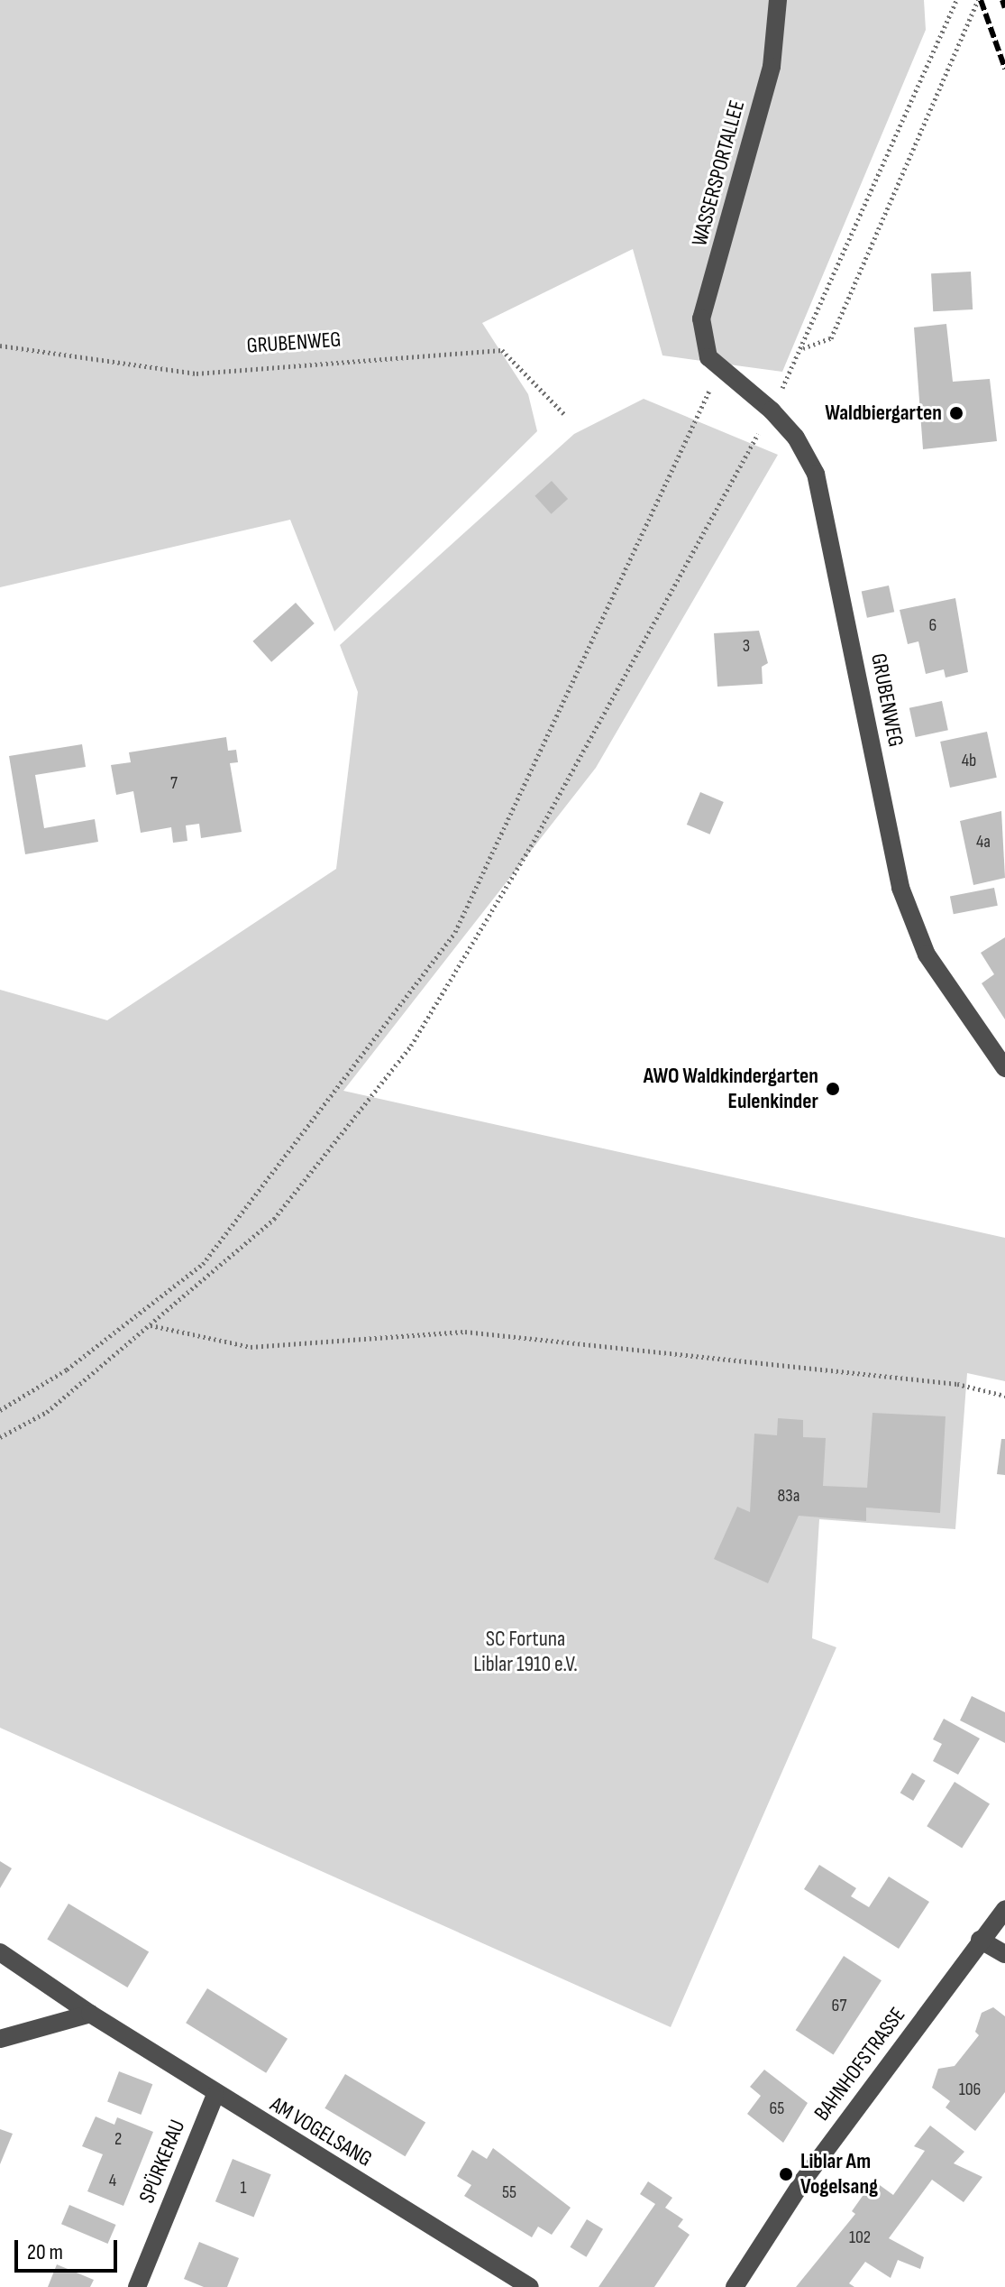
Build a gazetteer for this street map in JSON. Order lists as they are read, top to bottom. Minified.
{"streets":{"street":["WASSERSPORTALLEE","GRUBENWEG","BAHNHOFSTRASSE","AM VOGELSANG","SPÜRKERAU"]},"crossings":[["WASSERSPORTALLEE","GRUBENWEG"],["AM VOGELSANG","SPÜRKERAU"]],"parks":["SC Fortuna Liblar 1910 e.V."],"places":["Waldbiergarten","AWO Waldkindergarten Eulenkinder","Liblar Am Vogelsang"],"house_numbers":["6","3","4b","7","4a","83a","67","106","65","2","4","1","55","102"],"scale_bar":"20 m"}
